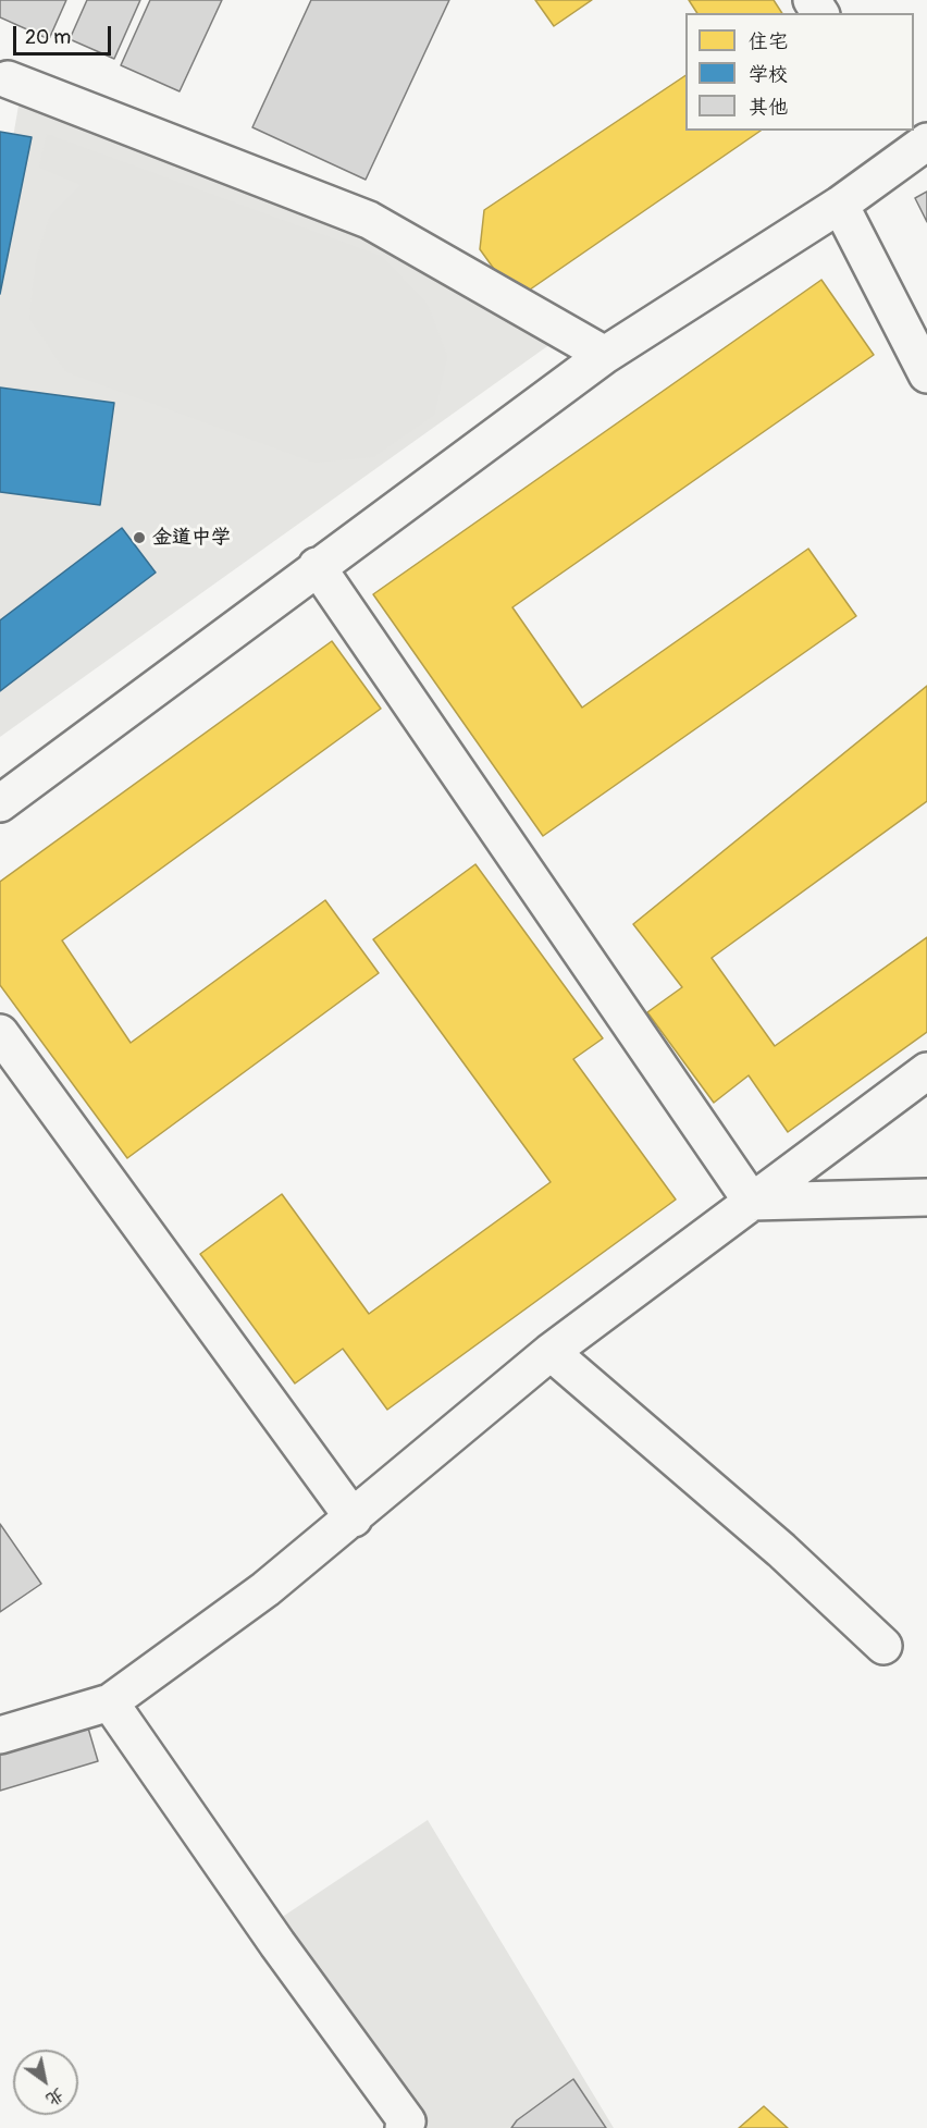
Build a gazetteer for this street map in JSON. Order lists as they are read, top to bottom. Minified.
{"places":["金道中学"],"legend":["住宅","学校","其他"],"scale_bar":"20 m","north":"bottom right"}
